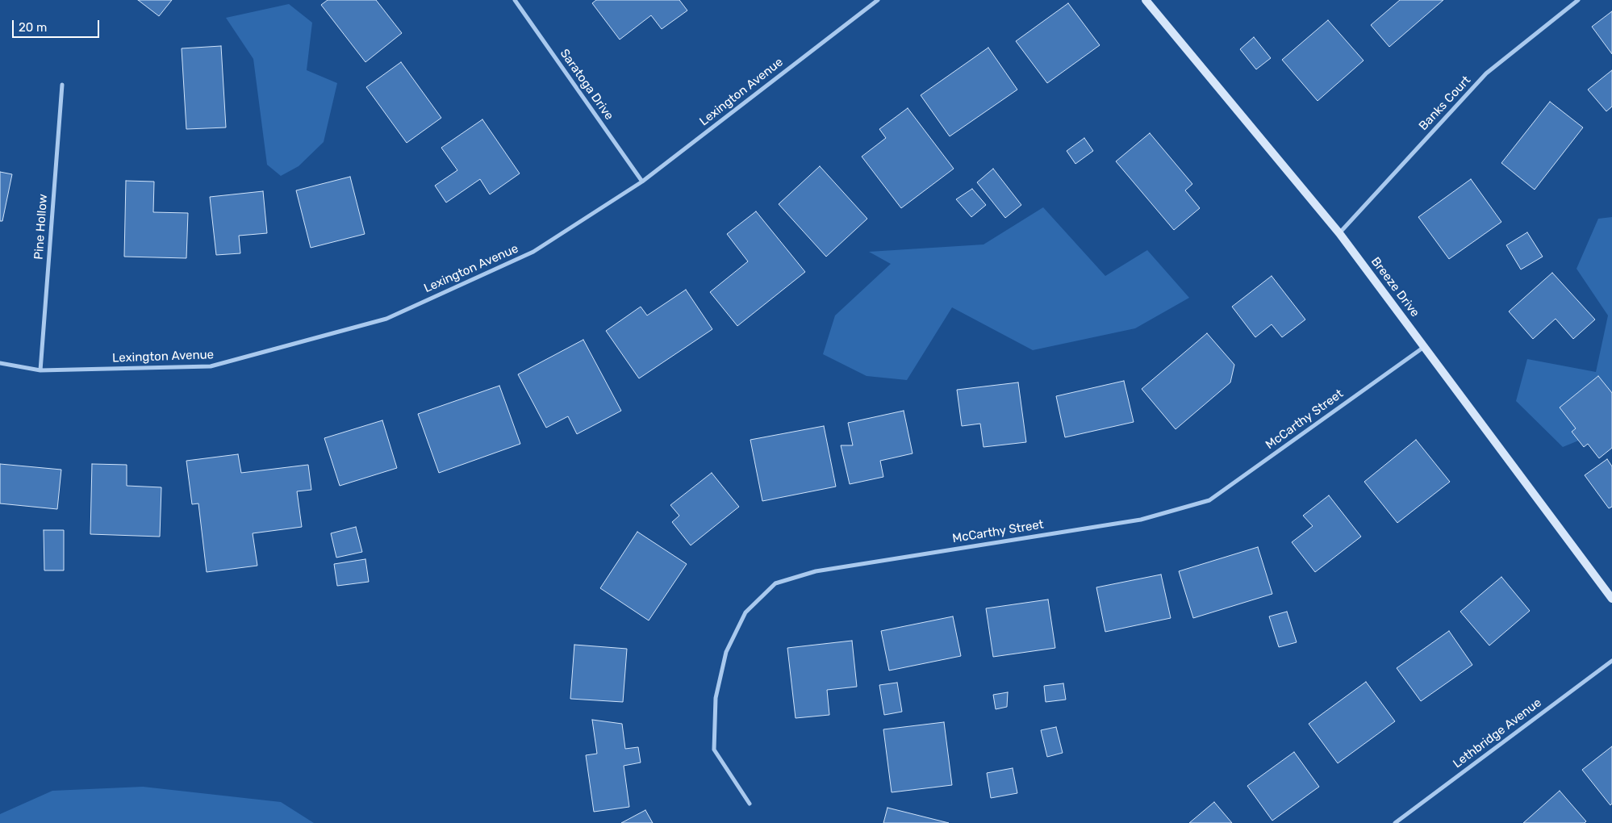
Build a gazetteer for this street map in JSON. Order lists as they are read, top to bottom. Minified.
{"streets":{"street":["Saratoga Drive","Lexington Avenue","Banks Court","Pine Hollow","Breeze Drive","McCarthy Street","Lethbridge Avenue"]},"crossings":[["Saratoga Drive","Lexington Avenue"],["Lexington Avenue","Pine Hollow"],["Banks Court","Breeze Drive"],["Breeze Drive","McCarthy Street"]],"scale_bar":"20 m"}
